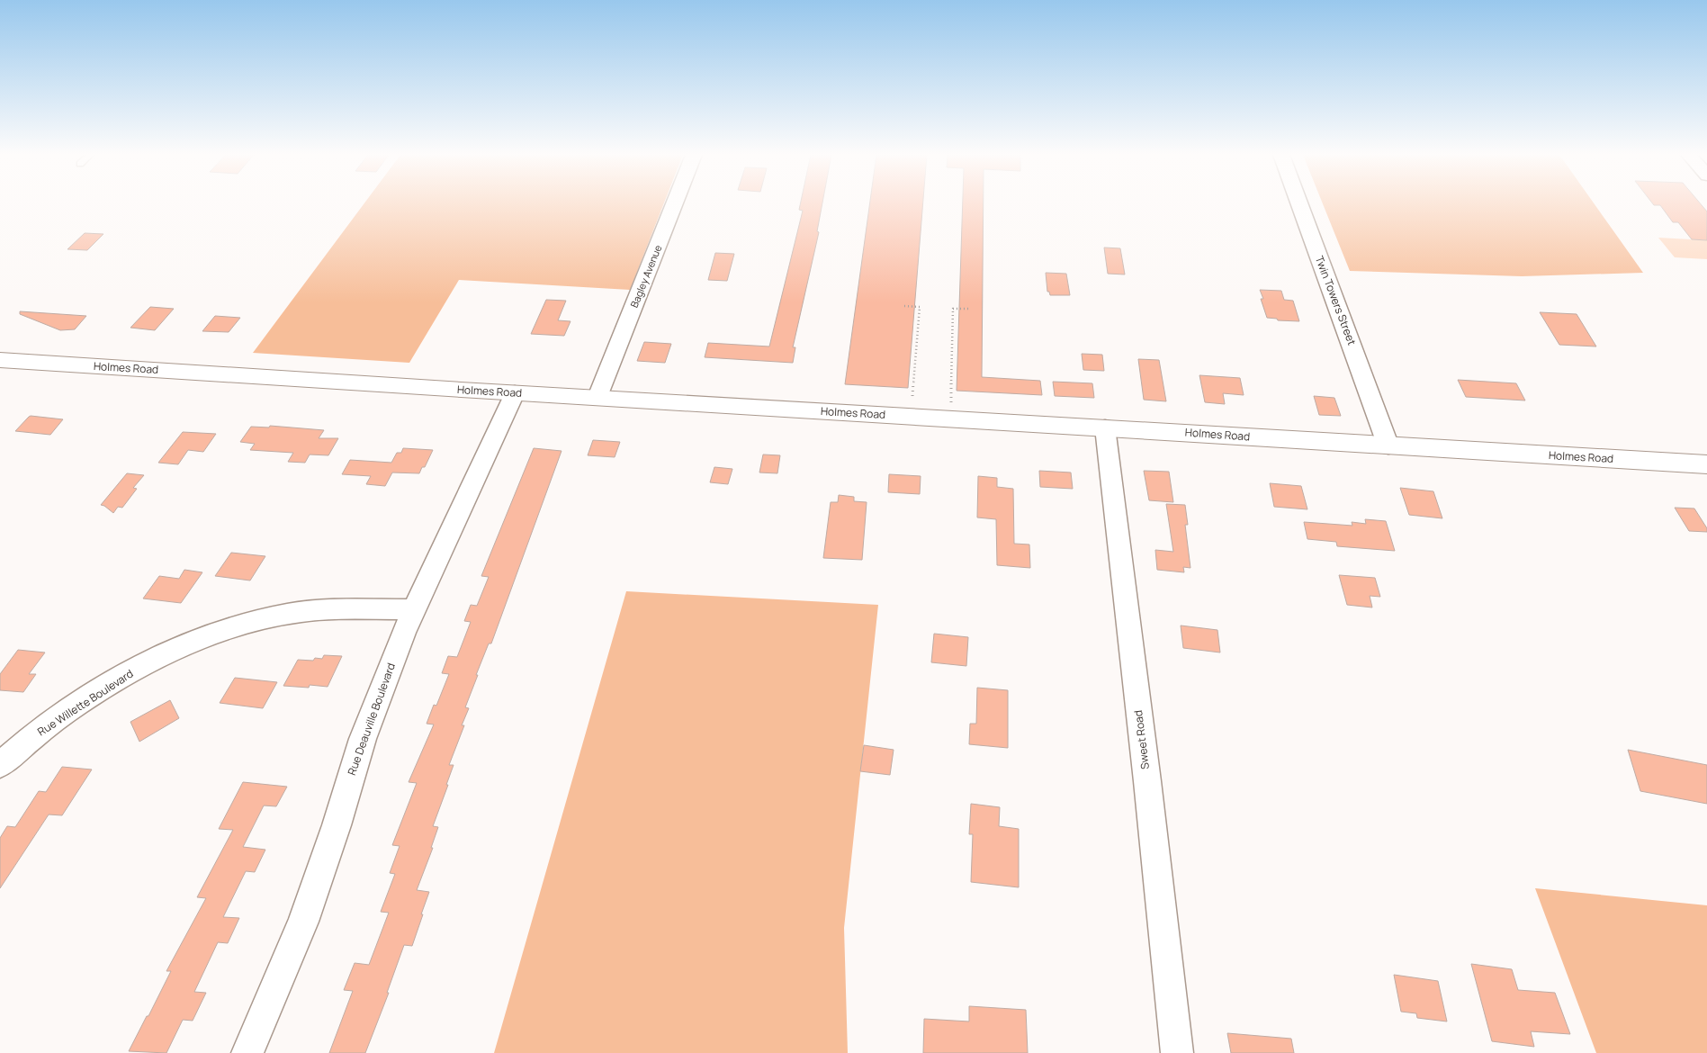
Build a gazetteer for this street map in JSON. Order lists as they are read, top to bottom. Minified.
{"streets":{"main road":["Holmes Road"],"street":["Bagley Avenue","Twin Towers Street","Rue Willette Boulevard","Rue Deauville Boulevard","Sweet Road"]},"crossings":[["Bagley Avenue","Holmes Road"],["Twin Towers Street","Holmes Road"],["Holmes Road","Rue Deauville Boulevard"],["Holmes Road","Sweet Road"],["Rue Willette Boulevard","Rue Deauville Boulevard"]]}
